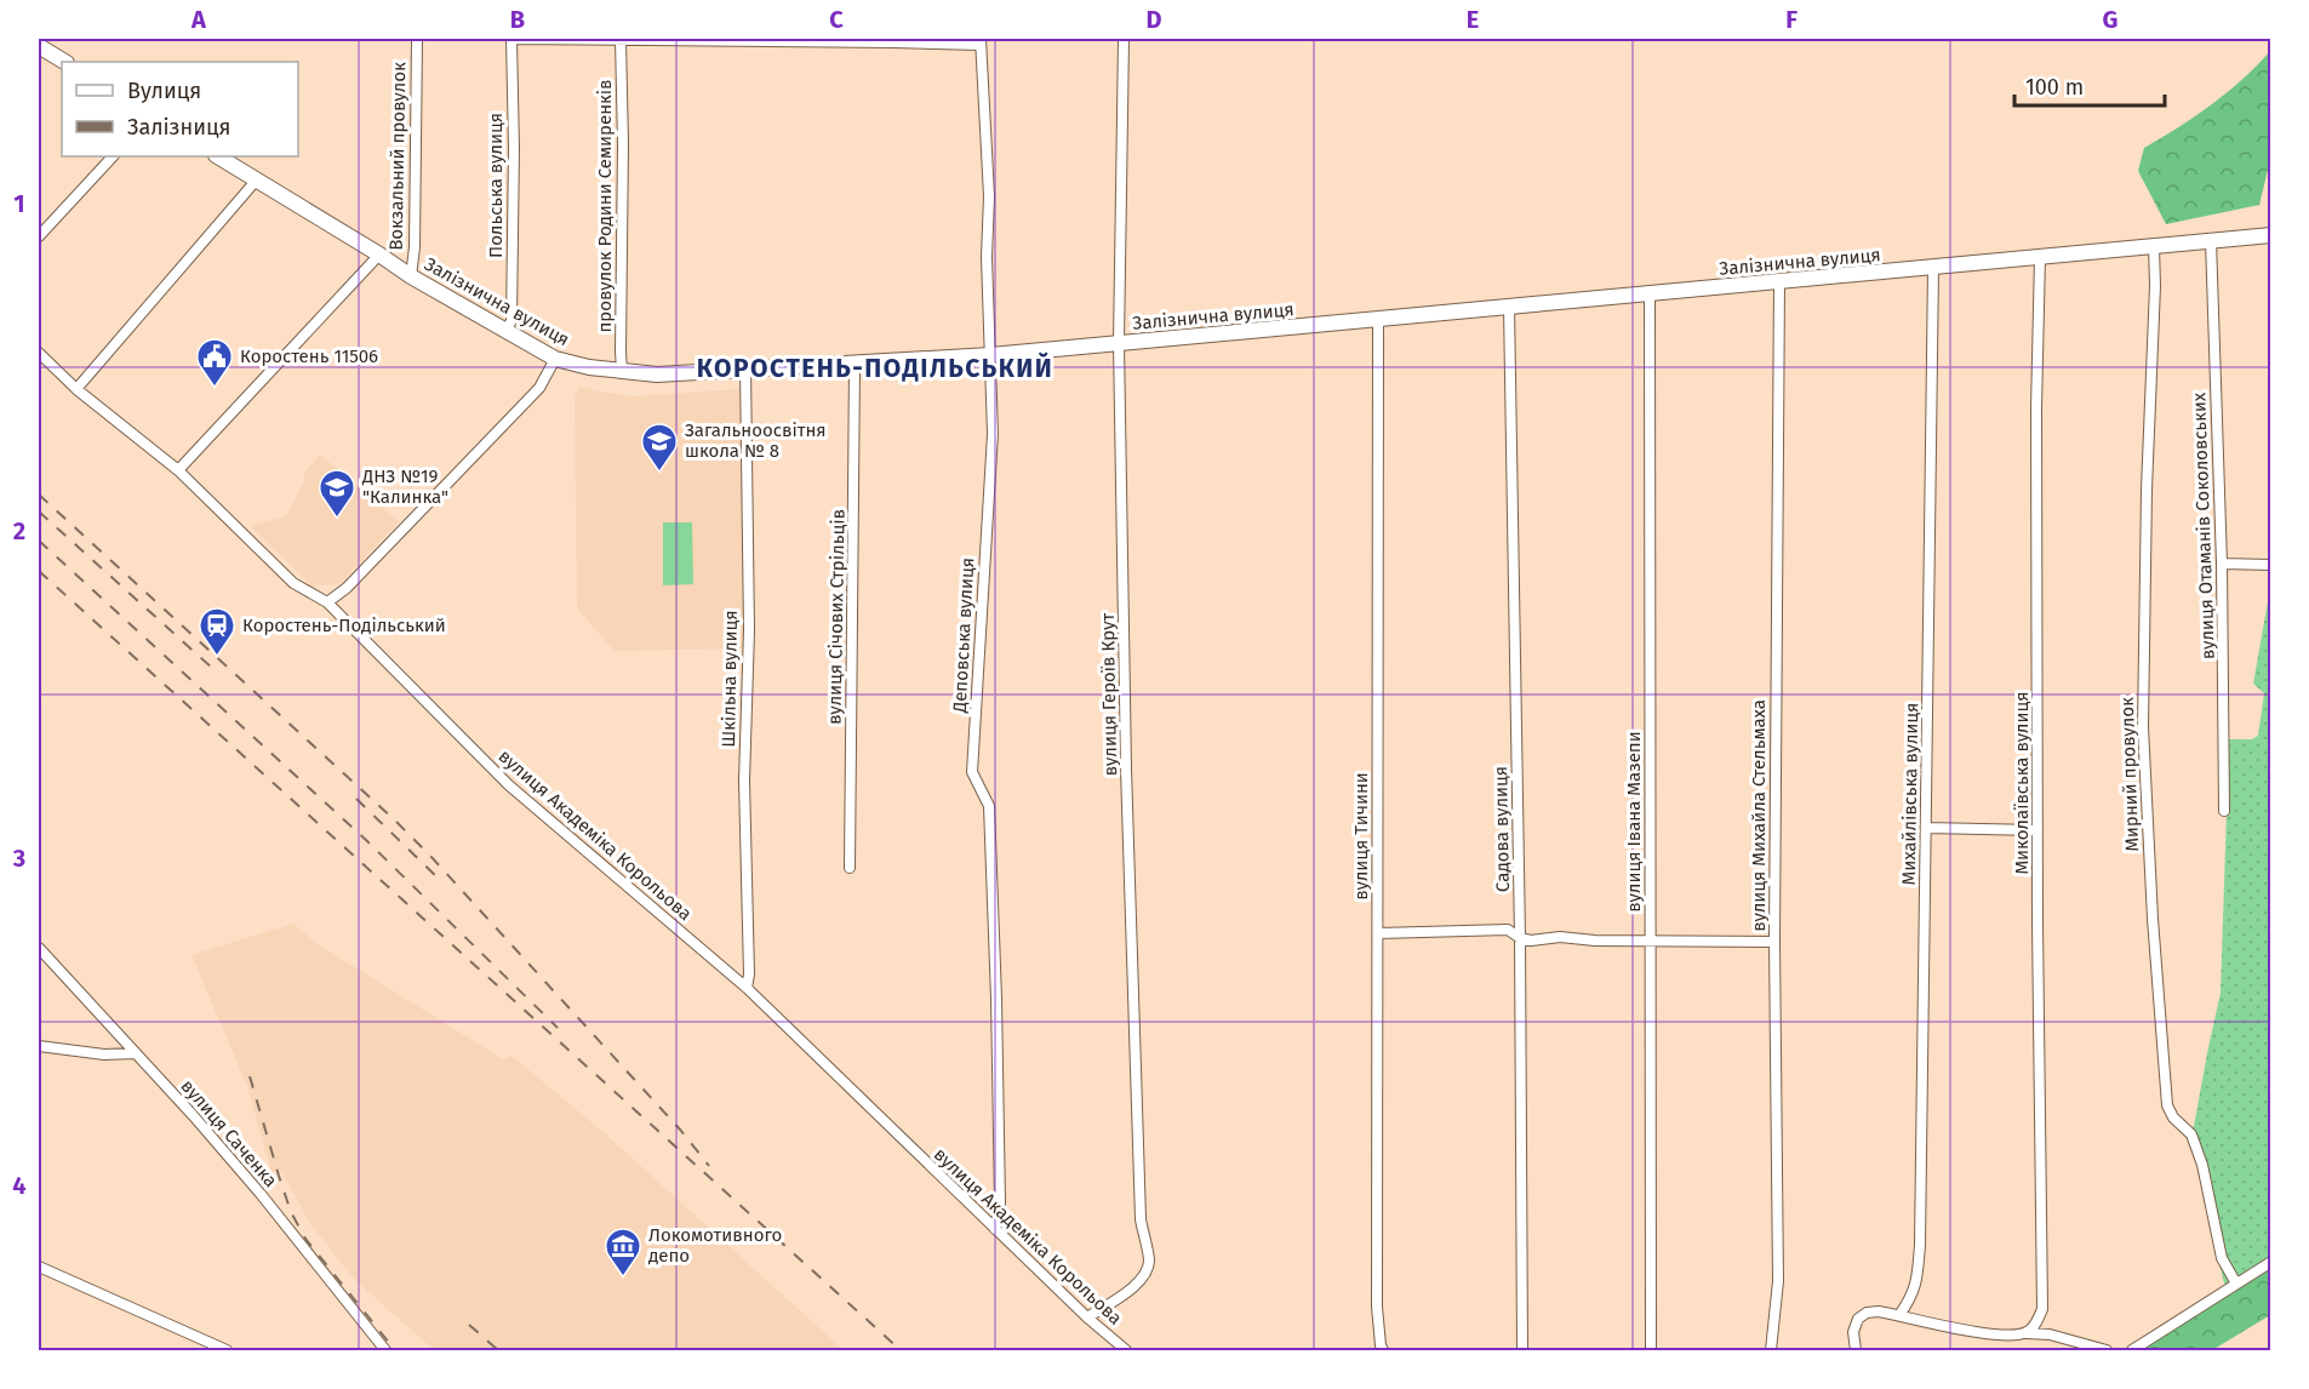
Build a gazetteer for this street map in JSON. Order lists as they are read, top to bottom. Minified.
{"streets":{"street":["Вокзальний провулок","Польська вулиця","провулок Родини Семиренків","Залізнична вулиця","вулиця Отаманів Соколовських","вулиця Січових Стрільців","Деповська вулиця","Шкільна вулиця","вулиця Героїв Крут","Мирний провулок","Миколаївська вулиця","Михайлівська вулиця","вулиця Михайла Стельмаха","вулиця Івана Мазепи","Садова вулиця","вулиця Академіка Корольова","вулиця Тичини","вулиця Саченка"]},"crossings":[["Вокзальний провулок","Залізнична вулиця"],["Польська вулиця","Залізнична вулиця"],["провулок Родини Семиренків","Залізнична вулиця"],["Залізнична вулиця","вулиця Отаманів Соколовських"],["Залізнична вулиця","вулиця Січових Стрільців"],["Залізнична вулиця","Деповська вулиця"],["Залізнична вулиця","Шкільна вулиця"],["Залізнична вулиця","вулиця Героїв Крут"],["Залізнична вулиця","Мирний провулок"],["Залізнична вулиця","Миколаївська вулиця"],["Залізнична вулиця","Михайлівська вулиця"],["Залізнична вулиця","вулиця Михайла Стельмаха"],["Залізнична вулиця","вулиця Івана Мазепи"],["Залізнична вулиця","Садова вулиця"],["Залізнична вулиця","вулиця Тичини"],["Деповська вулиця","вулиця Академіка Корольова"],["Шкільна вулиця","вулиця Академіка Корольова"],["вулиця Героїв Крут","вулиця Академіка Корольова"]],"districts":["КОРОСТЕНЬ-ПОДІЛЬСЬКИЙ"],"places":{"public building":["Коростень 11506"],"school or university":["Загальноосвітня школа № 8","ДНЗ №19 \"Калинка\""],"station":["Коростень-Подільський"],"museum":["Локомотивного депо"]},"legend":["Вулиця","Залізниця"],"scale_bar":"100 m","grid":{"columns":["A","B","C","D","E","F","G"],"rows":["1","2","3","4"]}}
